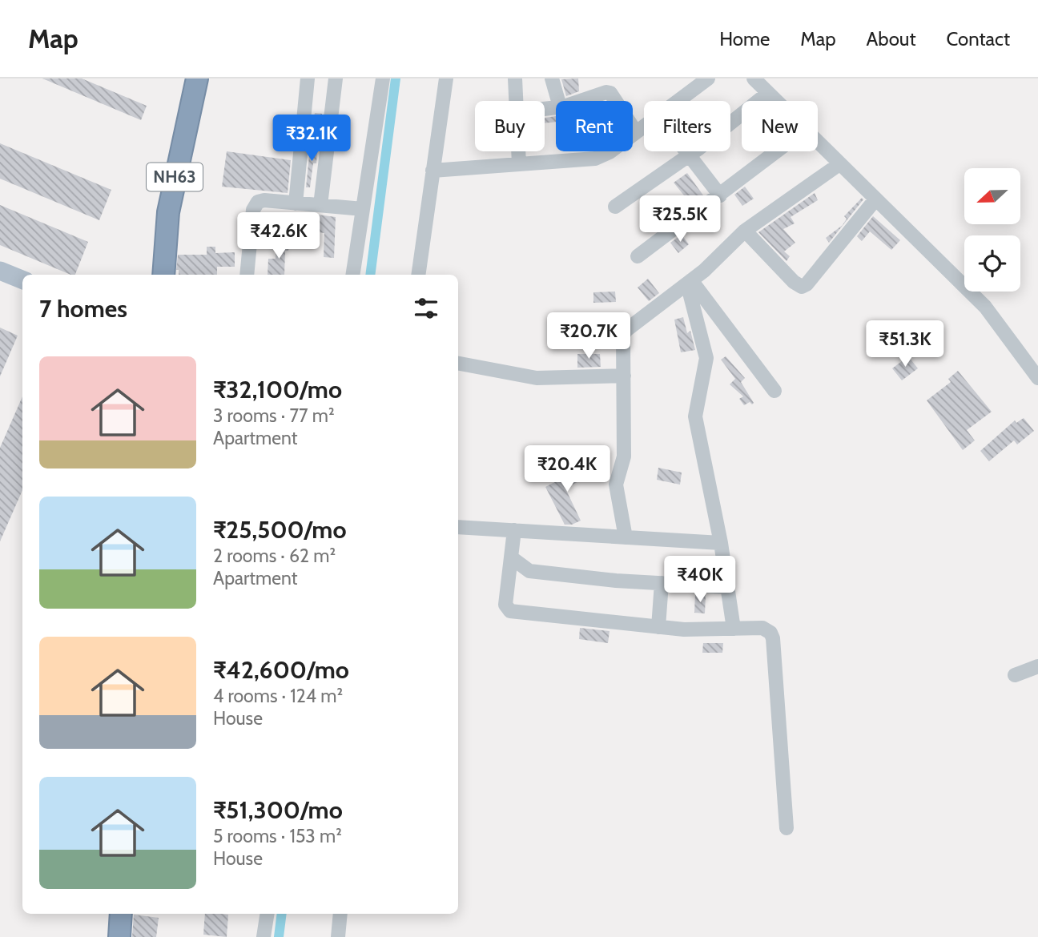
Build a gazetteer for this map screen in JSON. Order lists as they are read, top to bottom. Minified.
{"streets":{"highway":["NH63"]},"north":"left","page":{"header":"Map","nav":["Home","Map","About","Contact"],"chip":["Buy","Rent","Filters","New"],"price":["₹32.1K","₹25.5K","₹42.6K","₹20.7K","₹51.3K","₹20.4K","₹40K"],"heading":"7 homes","list":[{"name":"₹32,100/mo","note":"3 rooms · 77 m² · Apartment"},{"name":"₹25,500/mo","note":"2 rooms · 62 m² · Apartment"},{"name":"₹42,600/mo","note":"4 rooms · 124 m² · House"},{"name":"₹51,300/mo","note":"5 rooms · 153 m² · House"}]}}
